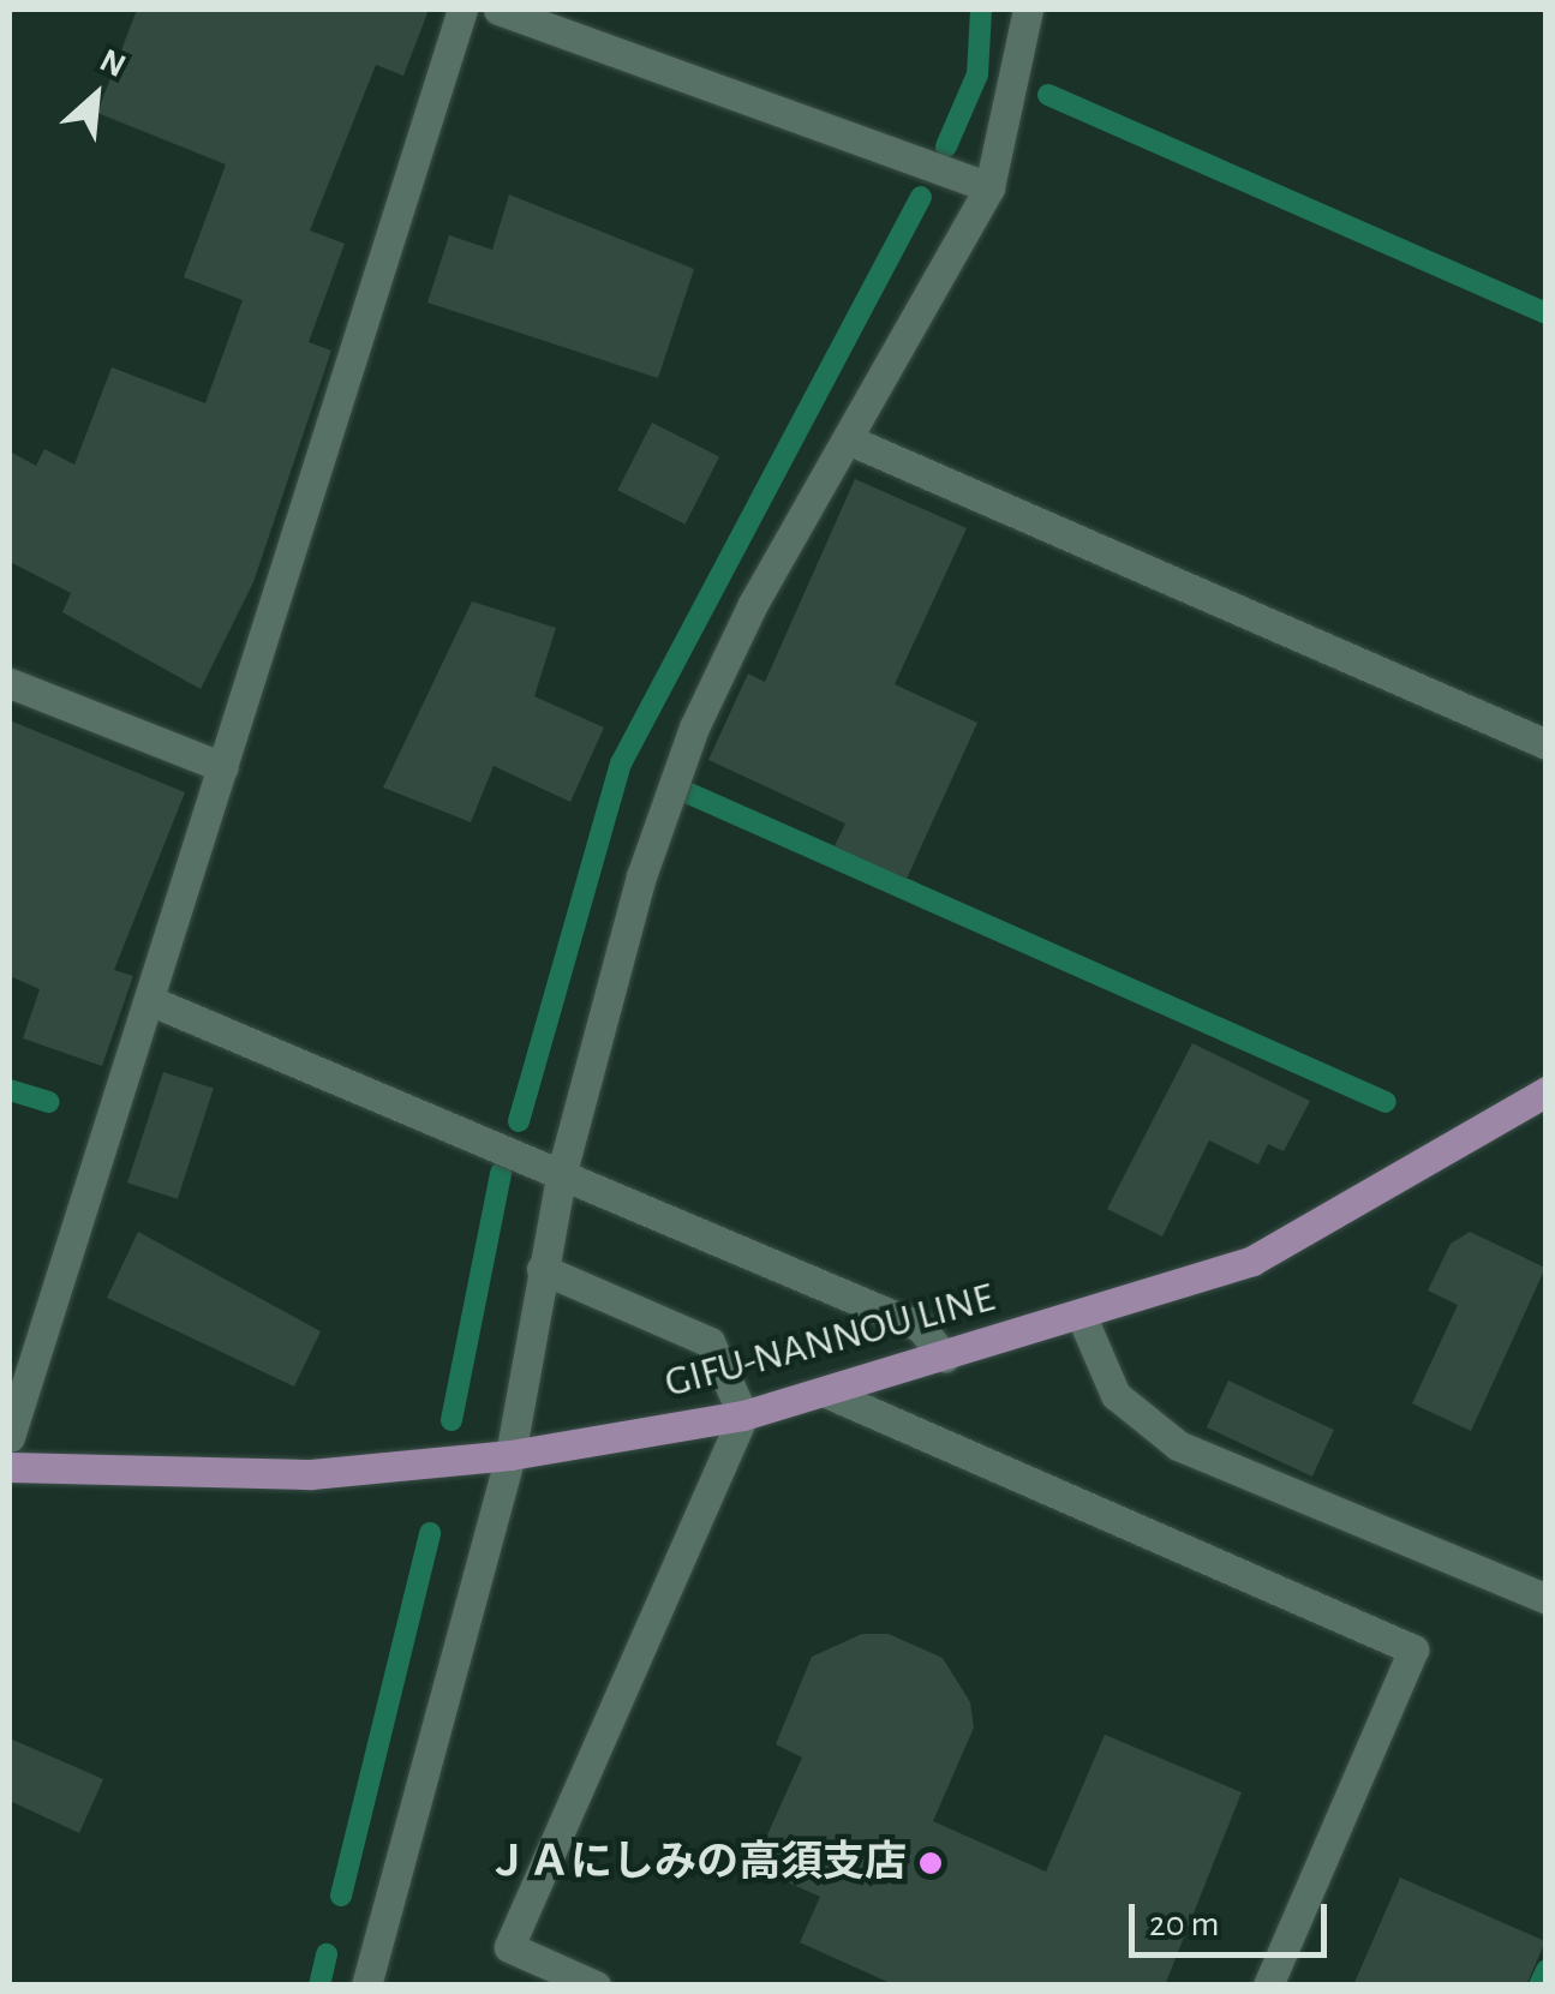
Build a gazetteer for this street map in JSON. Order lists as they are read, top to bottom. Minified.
{"streets":{"main road":["GIFU-NANNOU LINE"]},"places":["ＪＡにしみの高須支店"],"scale_bar":"20 m","north":"top right"}
